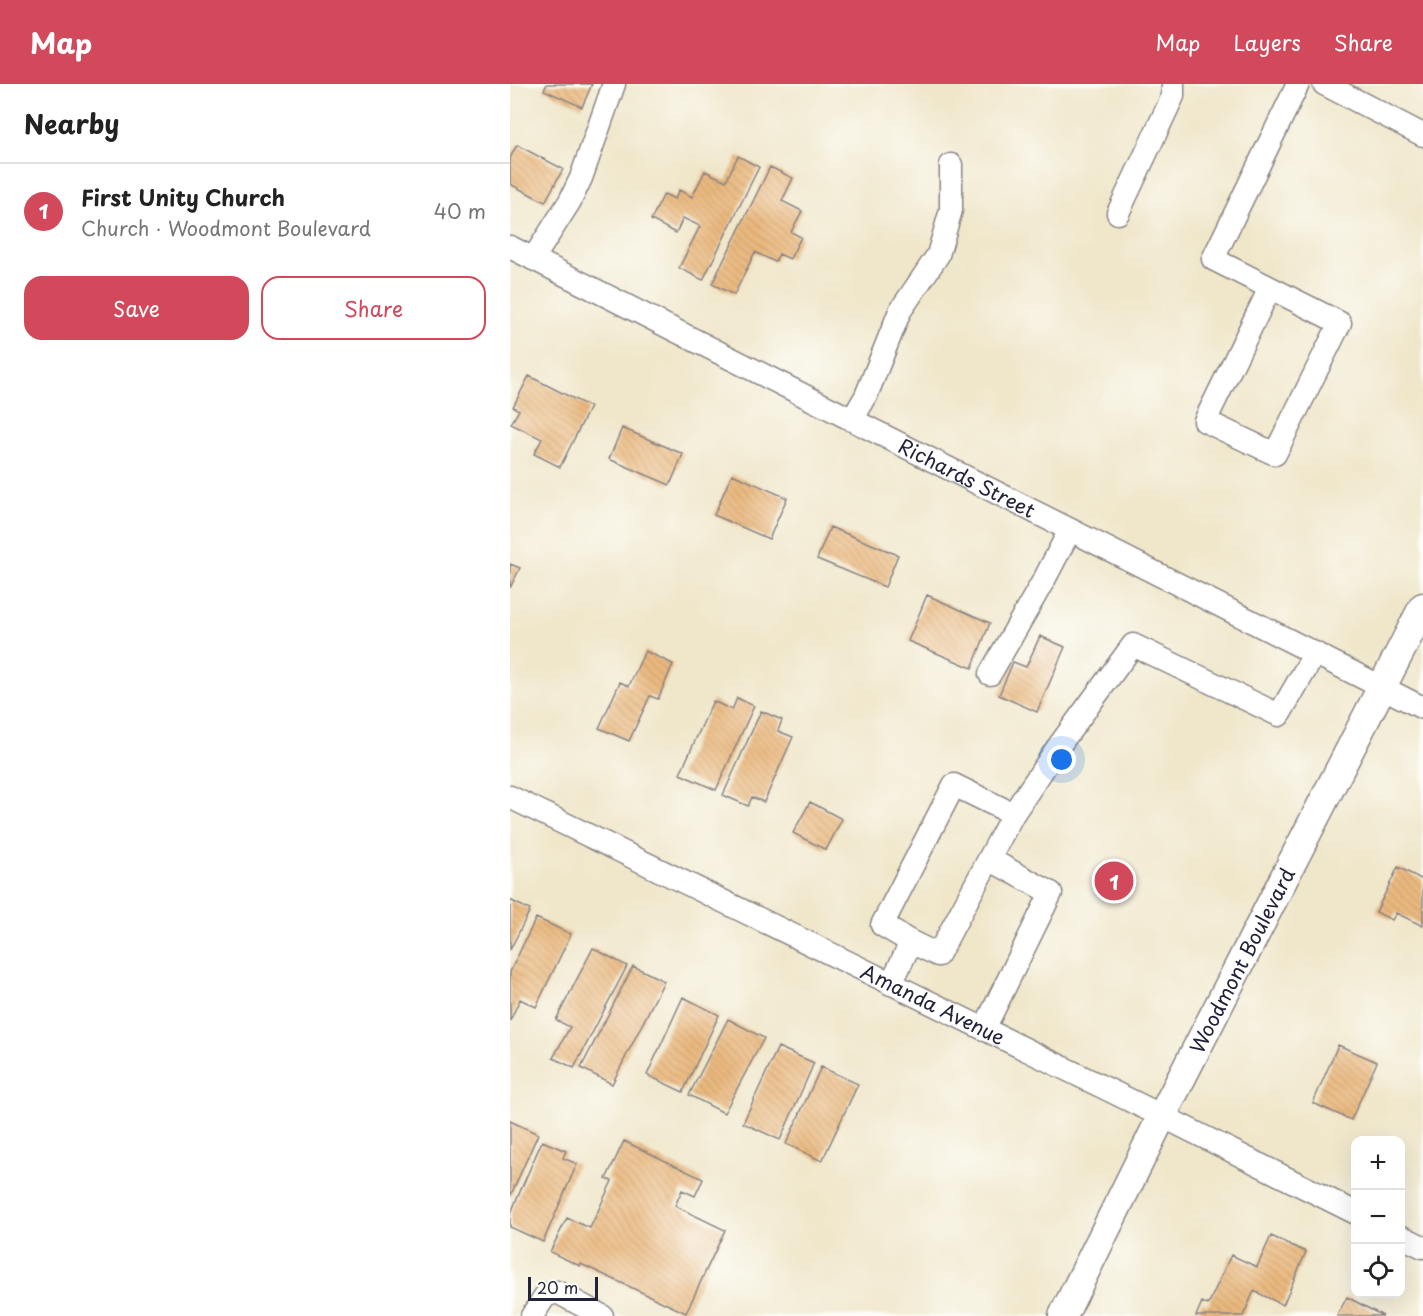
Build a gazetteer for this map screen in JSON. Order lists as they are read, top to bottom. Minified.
{"streets":{"main road":["Woodmont Boulevard"],"street":["Richards Street","Amanda Avenue"]},"crossings":[["Richards Street","Woodmont Boulevard"],["Woodmont Boulevard","Amanda Avenue"]],"scale_bar":"20 m","page":{"header":"Map","nav":["Map","Layers","Share"],"heading":"Nearby","list":[{"mark":"1","name":"First Unity Church","note":"Church · Woodmont Boulevard","value":"40 m"}],"buttons":["Save","Share"],"pins":"1","map_buttons":["+","−"],"scale":"20 m"}}
